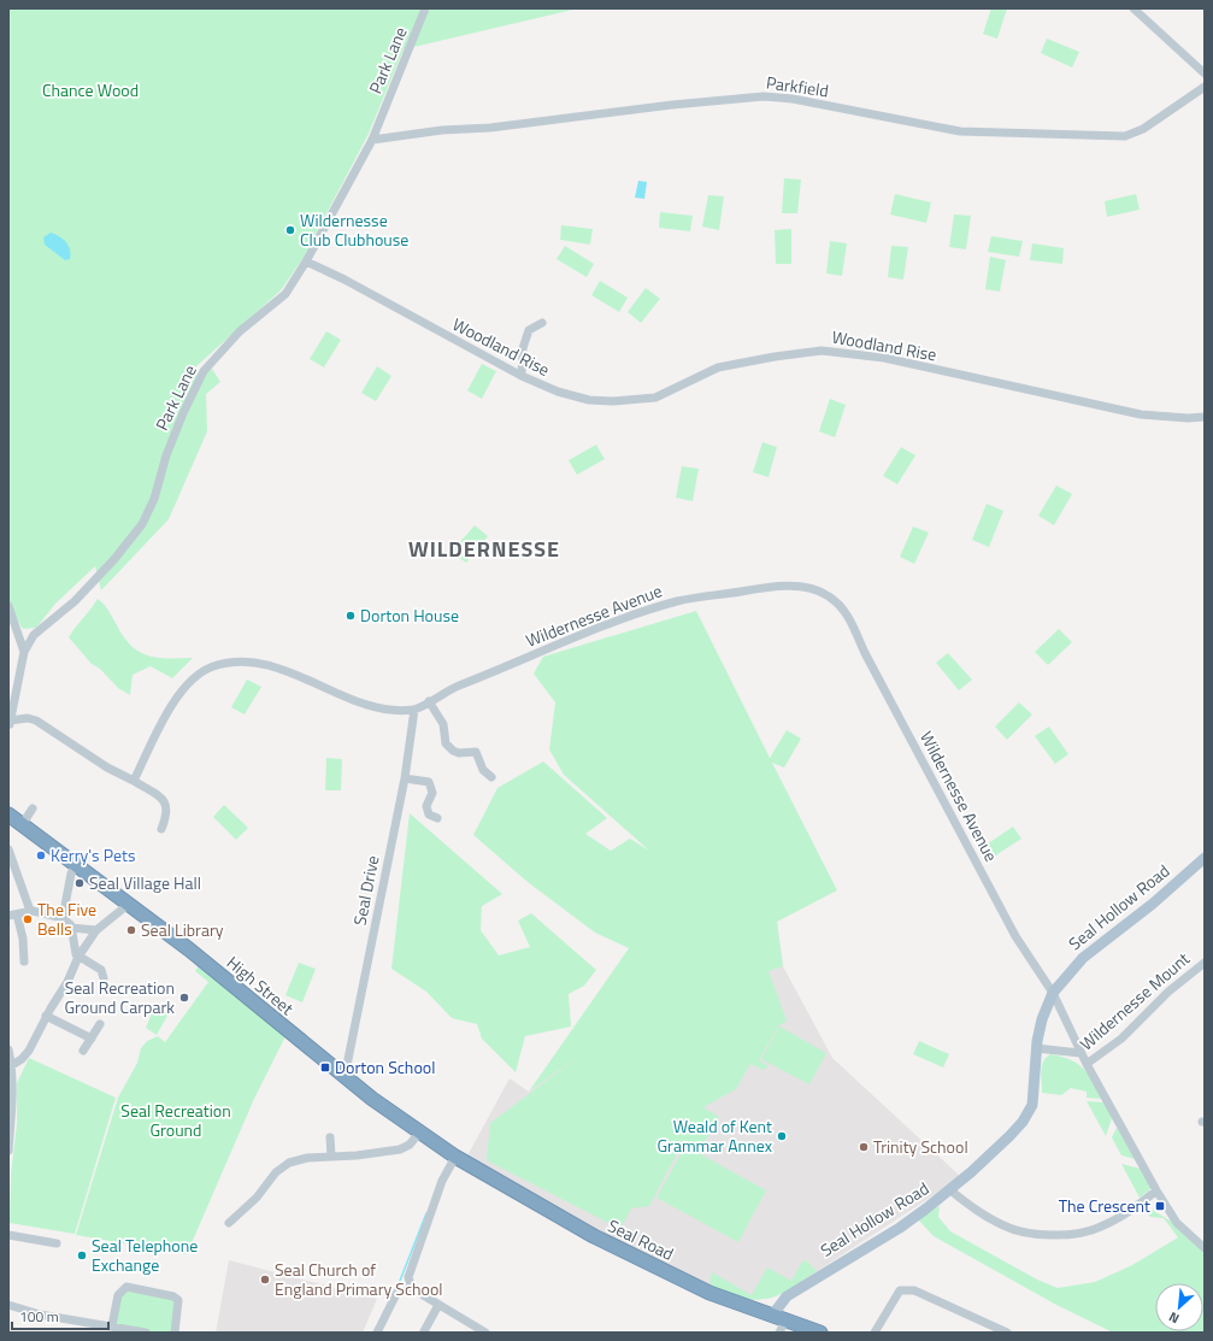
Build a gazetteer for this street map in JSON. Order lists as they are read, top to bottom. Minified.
{"streets":{"highway":["High Street","Seal Road"],"main road":["Seal Hollow Road"],"street":["Park Lane","Parkfield","Woodland Rise","Wildernesse Avenue","Seal Drive","Wildernesse Mount"]},"crossings":[["Park Lane","Parkfield"],["Park Lane","Woodland Rise"],["Wildernesse Avenue","Seal Drive"],["Wildernesse Avenue","Seal Hollow Road"],["Wildernesse Avenue","Wildernesse Mount"],["Seal Drive","High Street"],["Seal Hollow Road","Seal Road"],["High Street","Seal Road"]],"districts":["WILDERNESSE"],"parks":["Chance Wood","Seal Recreation Ground"],"places":{"other":["Wildernesse Club Clubhouse","Dorton House","Kerry's Pets","Seal Village Hall","The Five Bells","Seal Library","Seal Recreation Ground Carpark","Weald of Kent Grammar Annex","Trinity School","Seal Telephone Exchange","Seal Church of England Primary School"],"transit":["Dorton School","The Crescent"]},"scale_bar":"100 m","north":"bottom left"}
